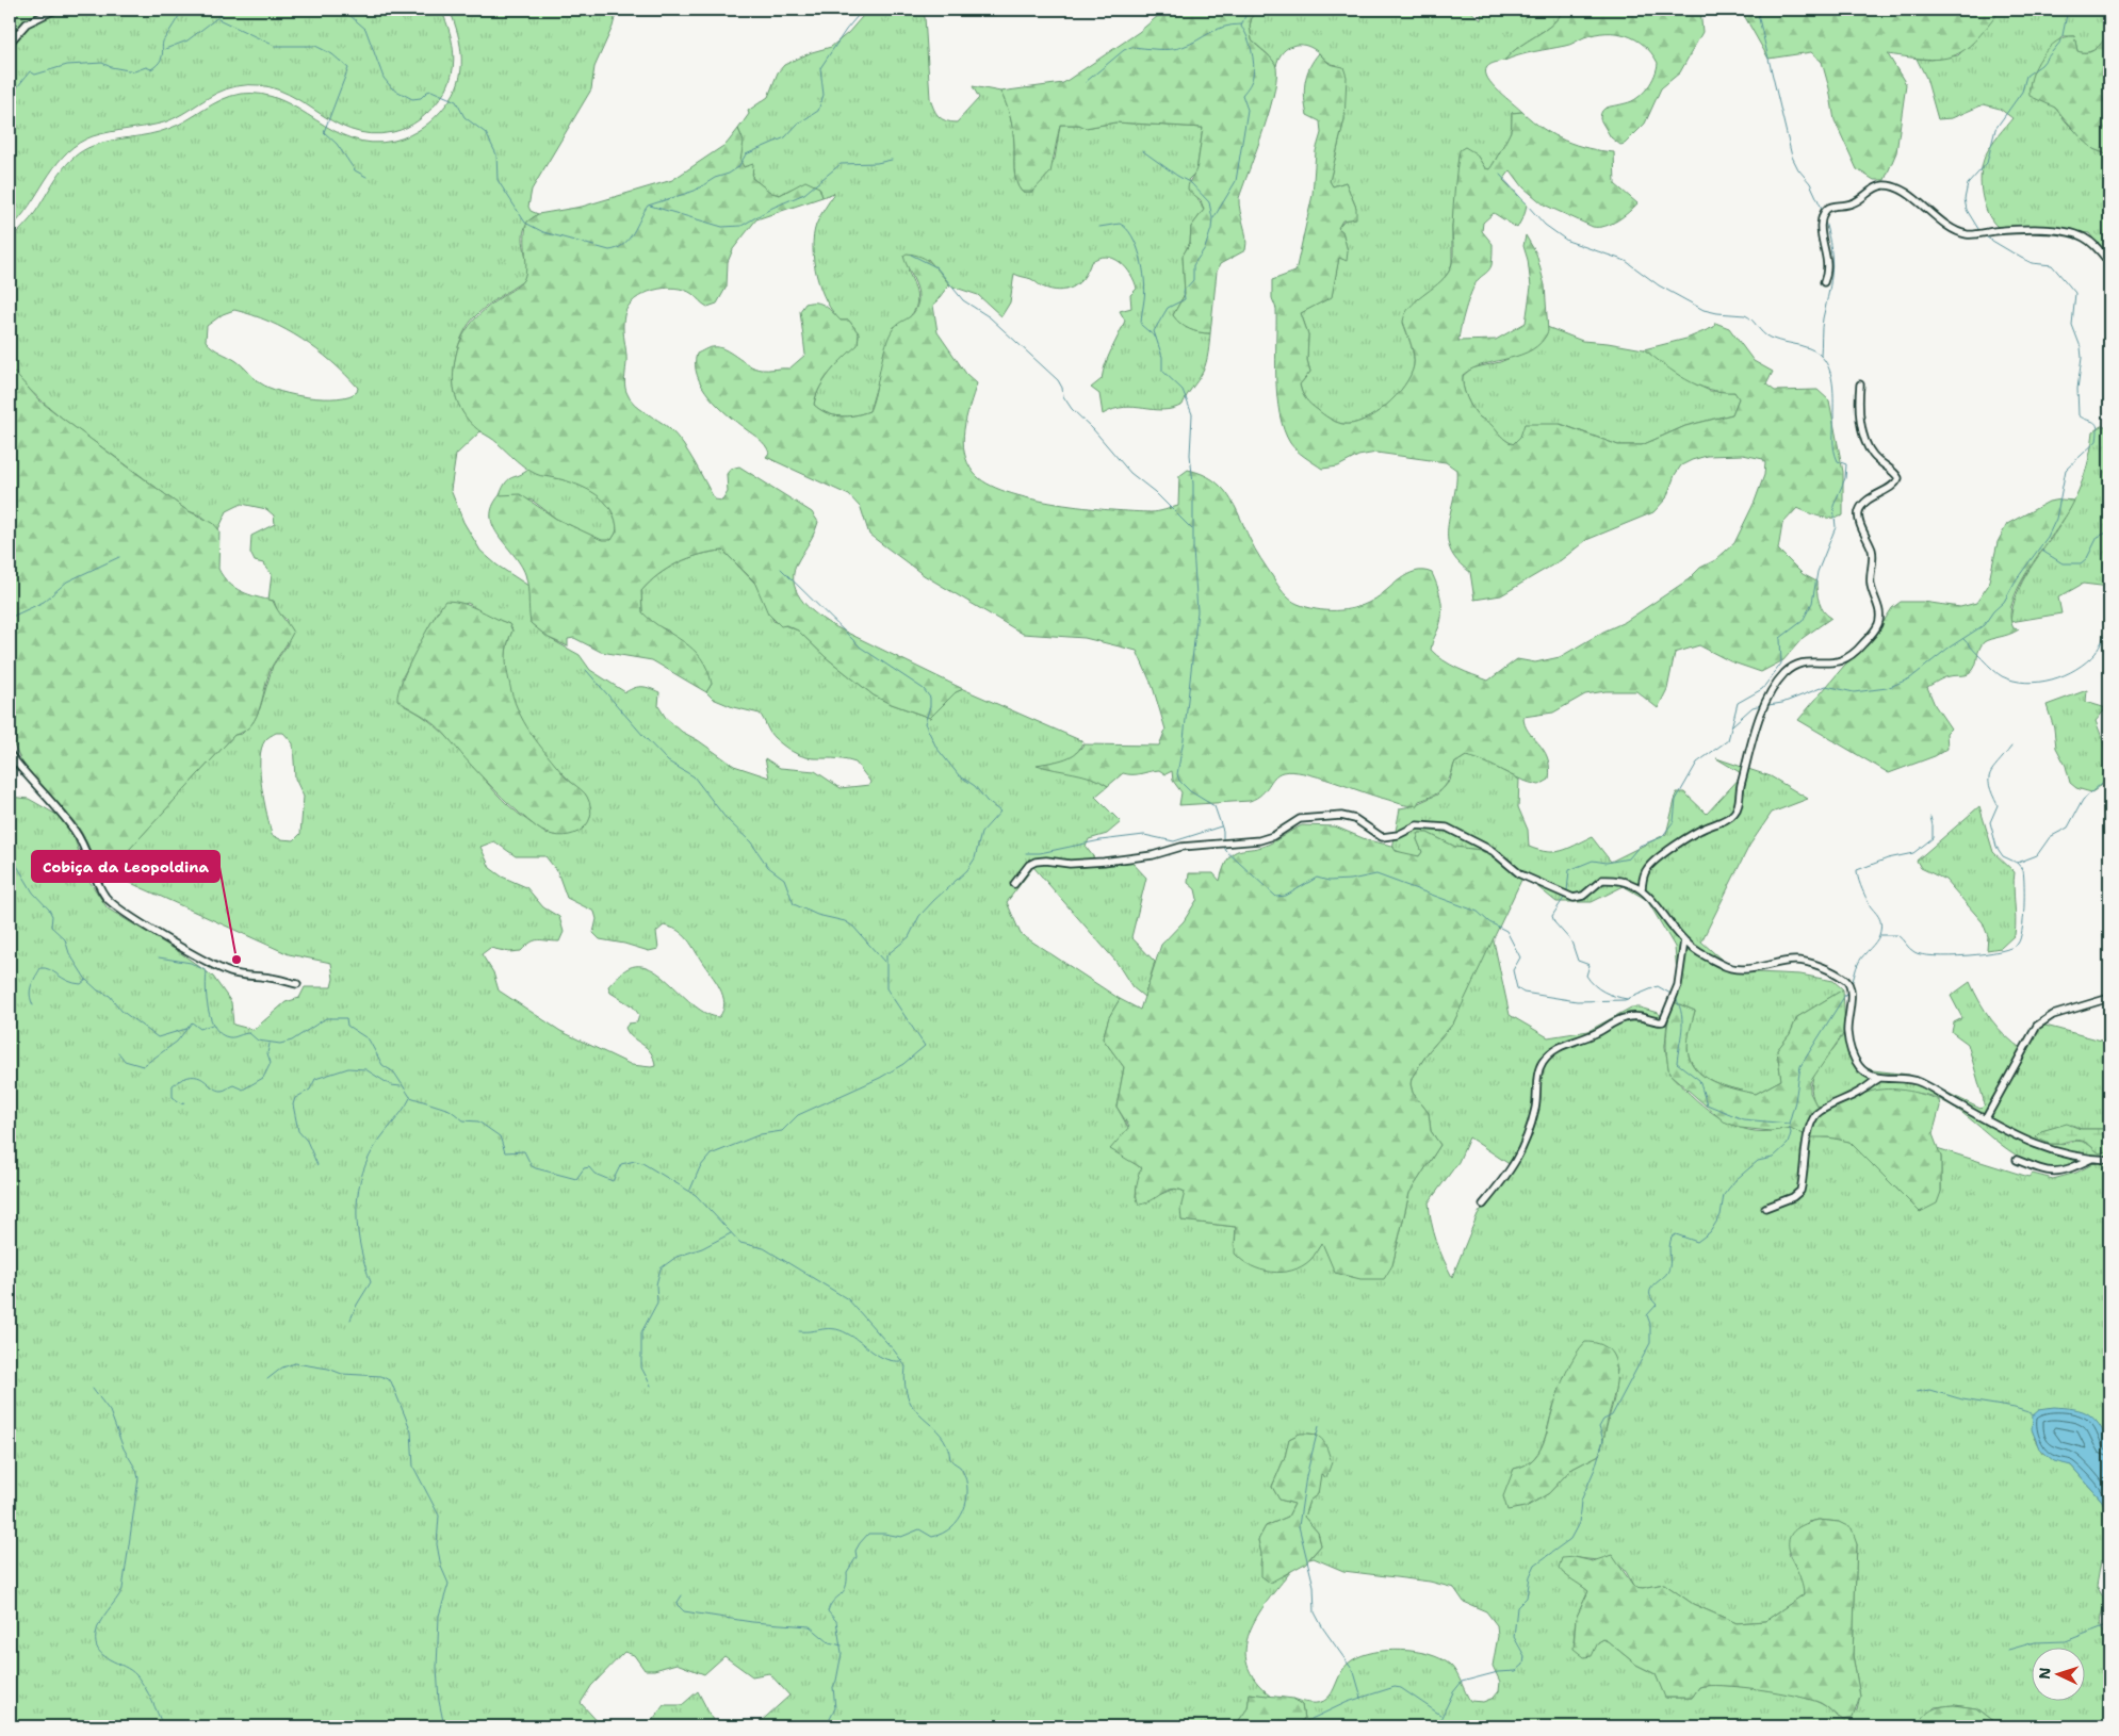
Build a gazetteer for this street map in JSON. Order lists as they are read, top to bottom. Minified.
{"places":["Cobiça da Leopoldina"],"north":"left"}
